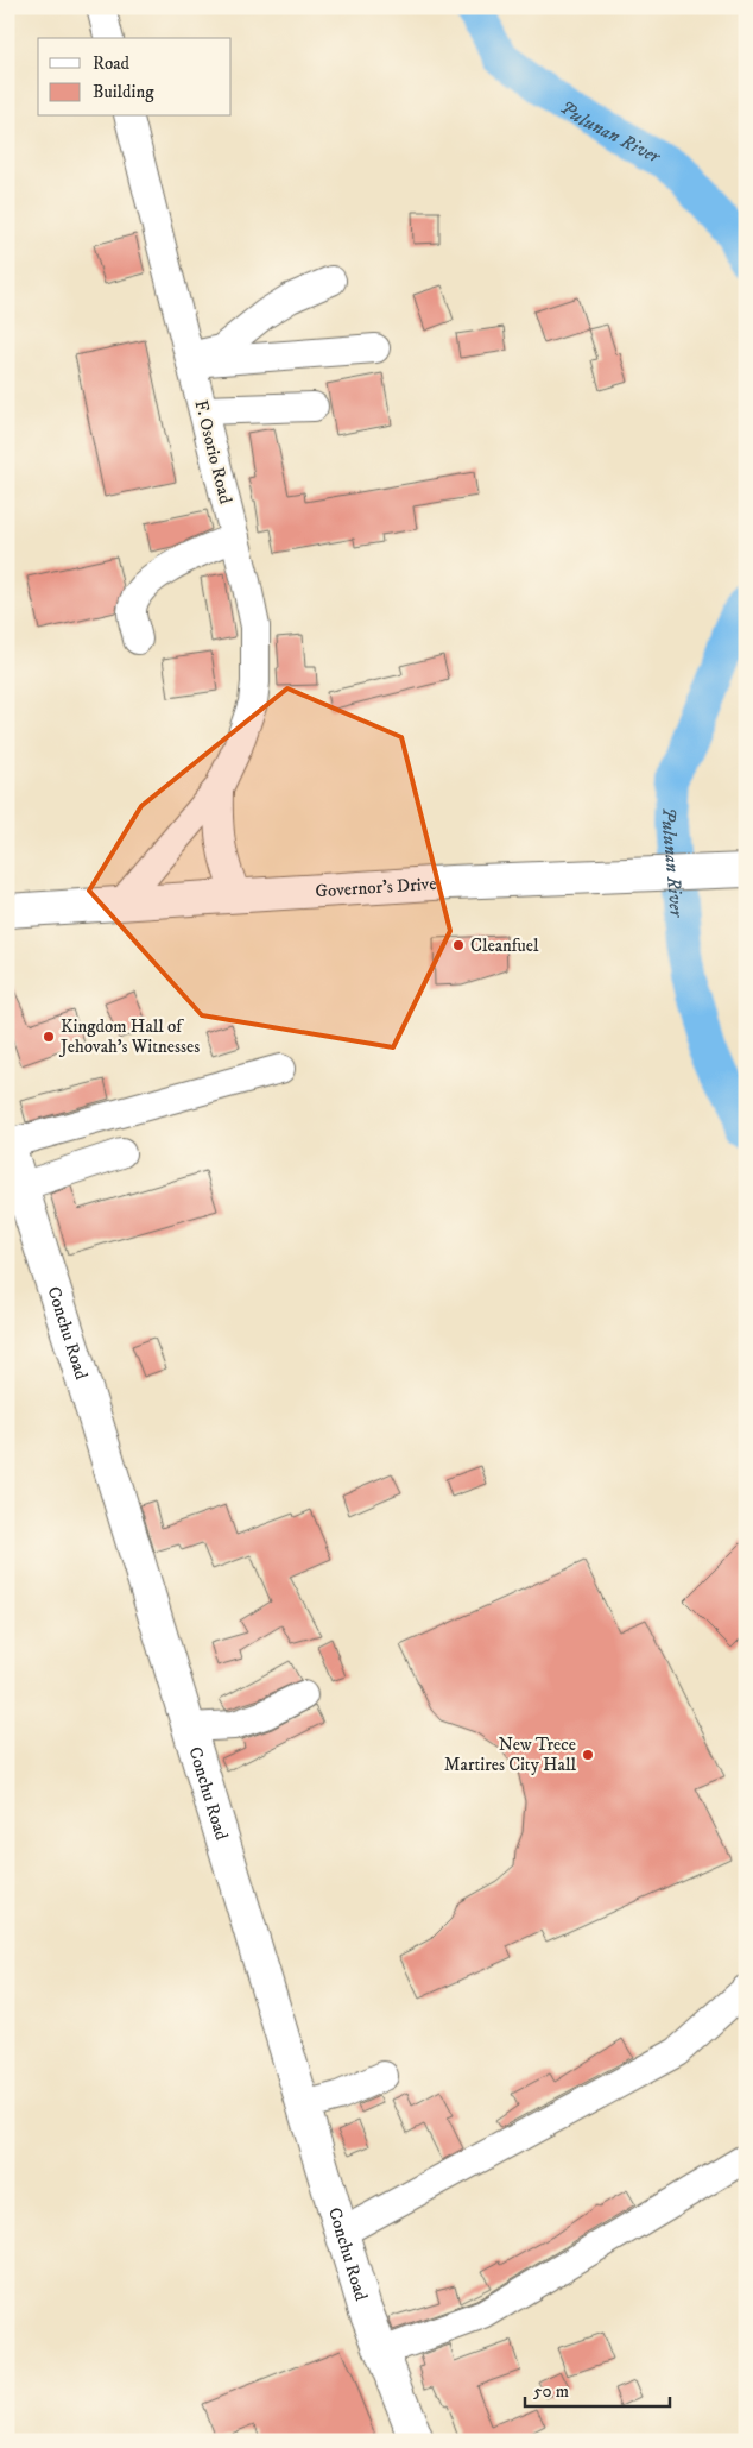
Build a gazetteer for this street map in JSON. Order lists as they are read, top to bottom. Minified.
{"streets":{"main road":["Governor's Drive","Conchu Road"],"street":["F. Osorio Road"]},"crossings":[["F. Osorio Road","Governor's Drive"]],"water":["Pulunan River"],"places":["Cleanfuel","Kingdom Hall of Jehovah's Witnesses","New Trece Martires City Hall"],"legend":["Road","Building"],"scale_bar":"50 m"}
